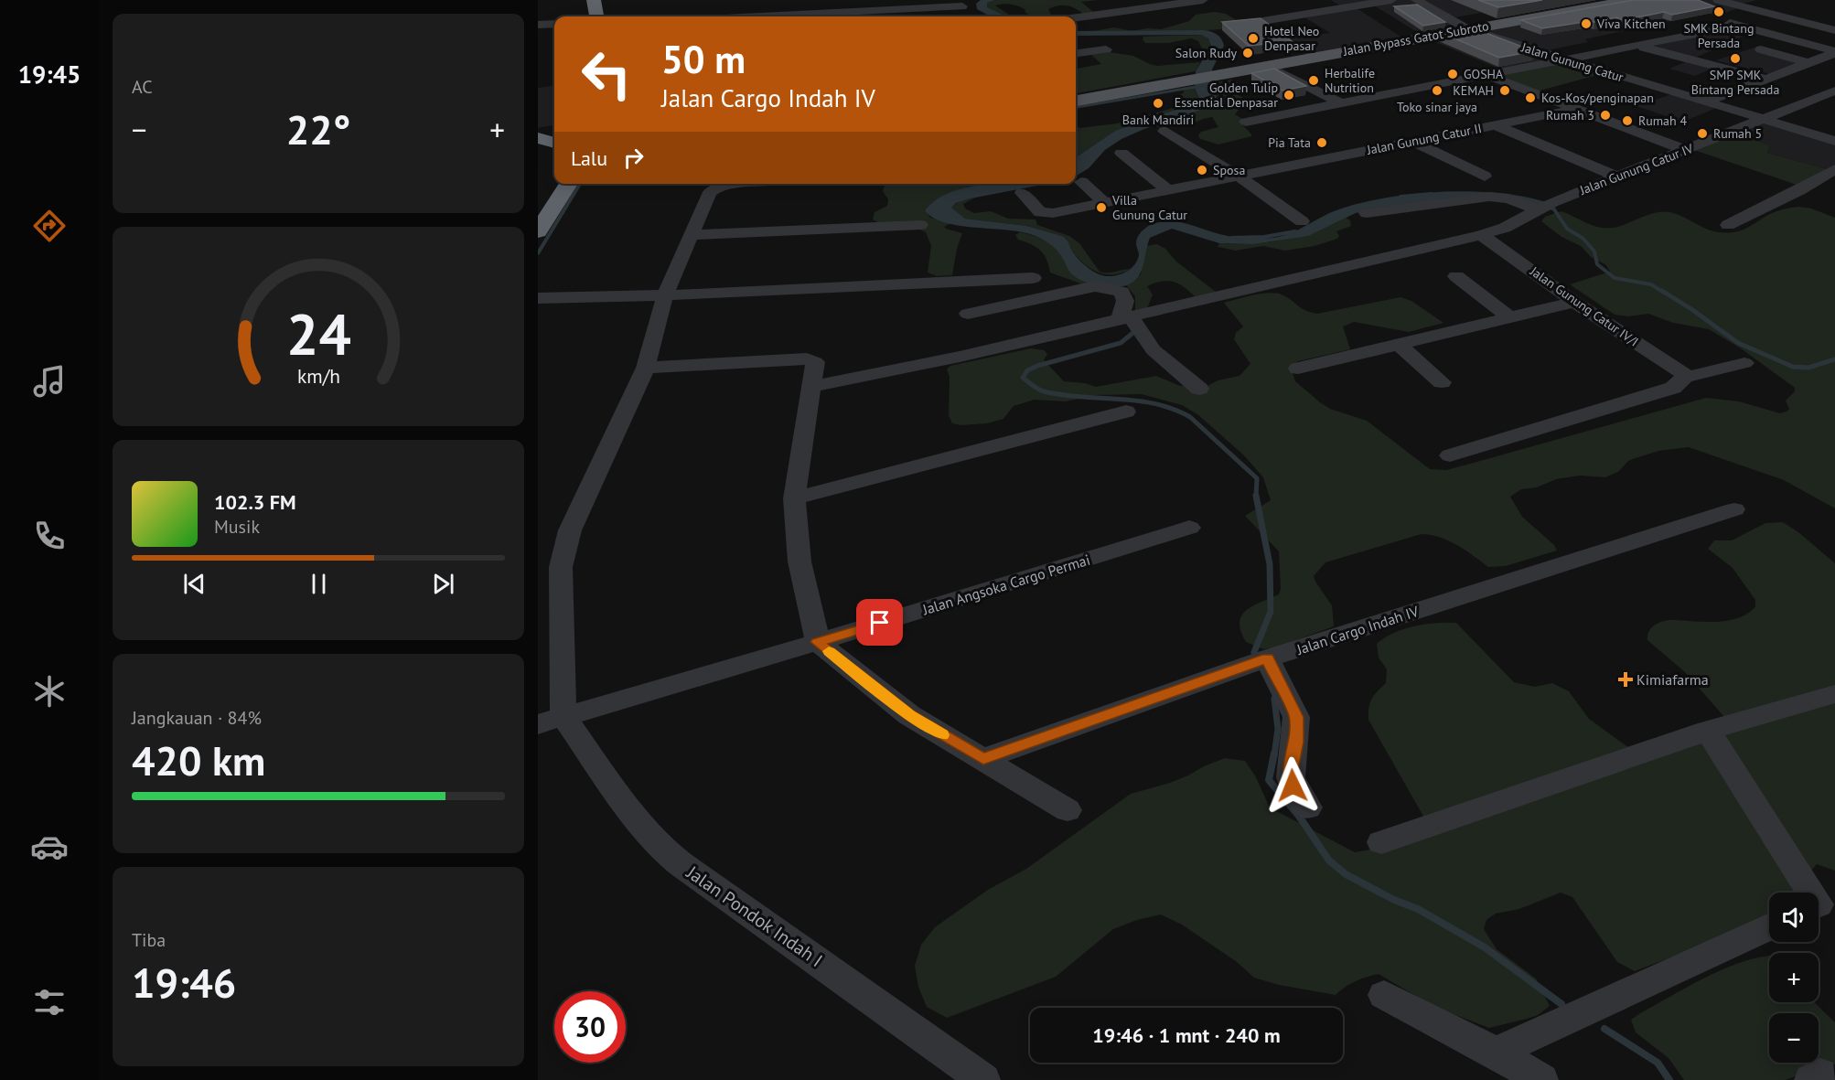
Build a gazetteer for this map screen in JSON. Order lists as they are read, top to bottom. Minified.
{"streets":{"main road":["Jalan Bypass Gatot Subroto"],"street":["Jalan Gunung Catur","Jalan Gunung Catur II","Jalan Gunung Catur IV","Jalan Gunung Catur IV/I","Jalan Angsoka Cargo Permai","Jalan Cargo Indah IV","Jalan Pondok Indah I"]},"crossings":[["Jalan Bypass Gatot Subroto","Jalan Gunung Catur"],["Jalan Gunung Catur","Jalan Gunung Catur IV"],["Jalan Gunung Catur IV","Jalan Gunung Catur IV/I"],["Jalan Angsoka Cargo Permai","Jalan Pondok Indah I"]],"places":{"other":["SMK Bintang Persada","Viva Kitchen","Hotel Neo Denpasar","Salon Rudy","SMP SMK Bintang Persada","GOSHA","Herbalife Nutrition","Toko sinar jaya","KEMAH","Golden Tulip Essential Denpasar","Kos-Kos/penginapan","Bank Mandiri","Rumah 3","Rumah 4","Rumah 5","Pia Tata","Sposa","Villa Gunung Catur"],"health":["Kimiafarma"]},"page":{"tabs":"19:45","tile":["AC",["Jangkauan · 84%","420 km"],["Tiba","19:46"]],"turn":["50 m","Jalan Cargo Indah IV"],"heat":["−","22°","+"],"then":"Lalu","song":["102.3 FM","Musik"],"map_buttons":["+","−"],"limit":"30","trip":"19:46 · 1 mnt · 240 m","gauge":["24","km/h"]}}
